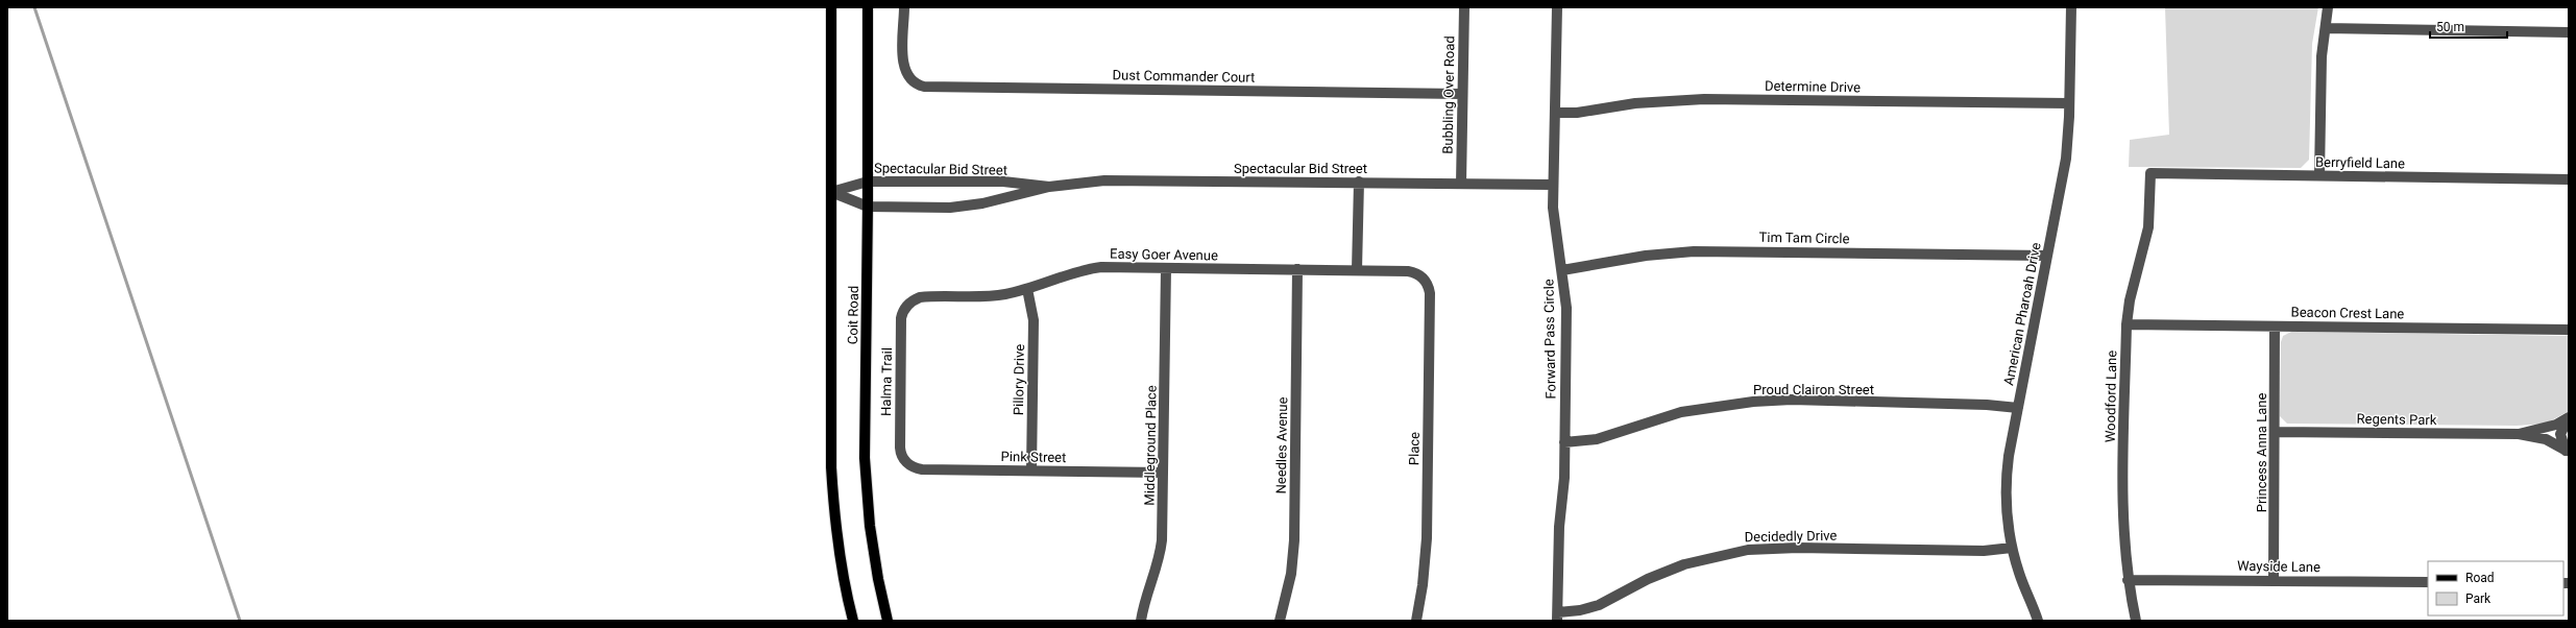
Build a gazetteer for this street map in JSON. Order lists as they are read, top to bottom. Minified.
{"streets":{"main road":["Coit Road"],"street":["Dust Commander Court","Determine Drive","Bubbling Over Road","Berryfield Lane","Spectacular Bid Street","Tim Tam Circle","Easy Goer Avenue","Beacon Crest Lane","American Pharoah Drive","Forward Pass Circle","Pillory Drive","Halma Trail","Proud Clairon Street","Woodford Lane","Regents Park","Middleground Place","Needles Avenue","Place","Princess Anna Lane","Pink Street","Decidedly Drive","Wayside Lane"]},"crossings":[["Dust Commander Court","Bubbling Over Road"],["Determine Drive","American Pharoah Drive"],["Determine Drive","Forward Pass Circle"],["Bubbling Over Road","Spectacular Bid Street"],["Berryfield Lane","Woodford Lane"],["Spectacular Bid Street","Coit Road"],["Spectacular Bid Street","Forward Pass Circle"],["Tim Tam Circle","American Pharoah Drive"],["Tim Tam Circle","Forward Pass Circle"],["Easy Goer Avenue","Pillory Drive"],["Easy Goer Avenue","Halma Trail"],["Easy Goer Avenue","Middleground Place"],["Easy Goer Avenue","Needles Avenue"],["Easy Goer Avenue","Place"],["Beacon Crest Lane","Woodford Lane"],["Beacon Crest Lane","Princess Anna Lane"],["American Pharoah Drive","Proud Clairon Street"],["American Pharoah Drive","Decidedly Drive"],["Forward Pass Circle","Proud Clairon Street"],["Forward Pass Circle","Decidedly Drive"],["Pillory Drive","Pink Street"],["Halma Trail","Pink Street"],["Woodford Lane","Wayside Lane"],["Regents Park","Princess Anna Lane"],["Middleground Place","Pink Street"],["Princess Anna Lane","Wayside Lane"]],"legend":["Road","Park"],"scale_bar":"50 m"}
